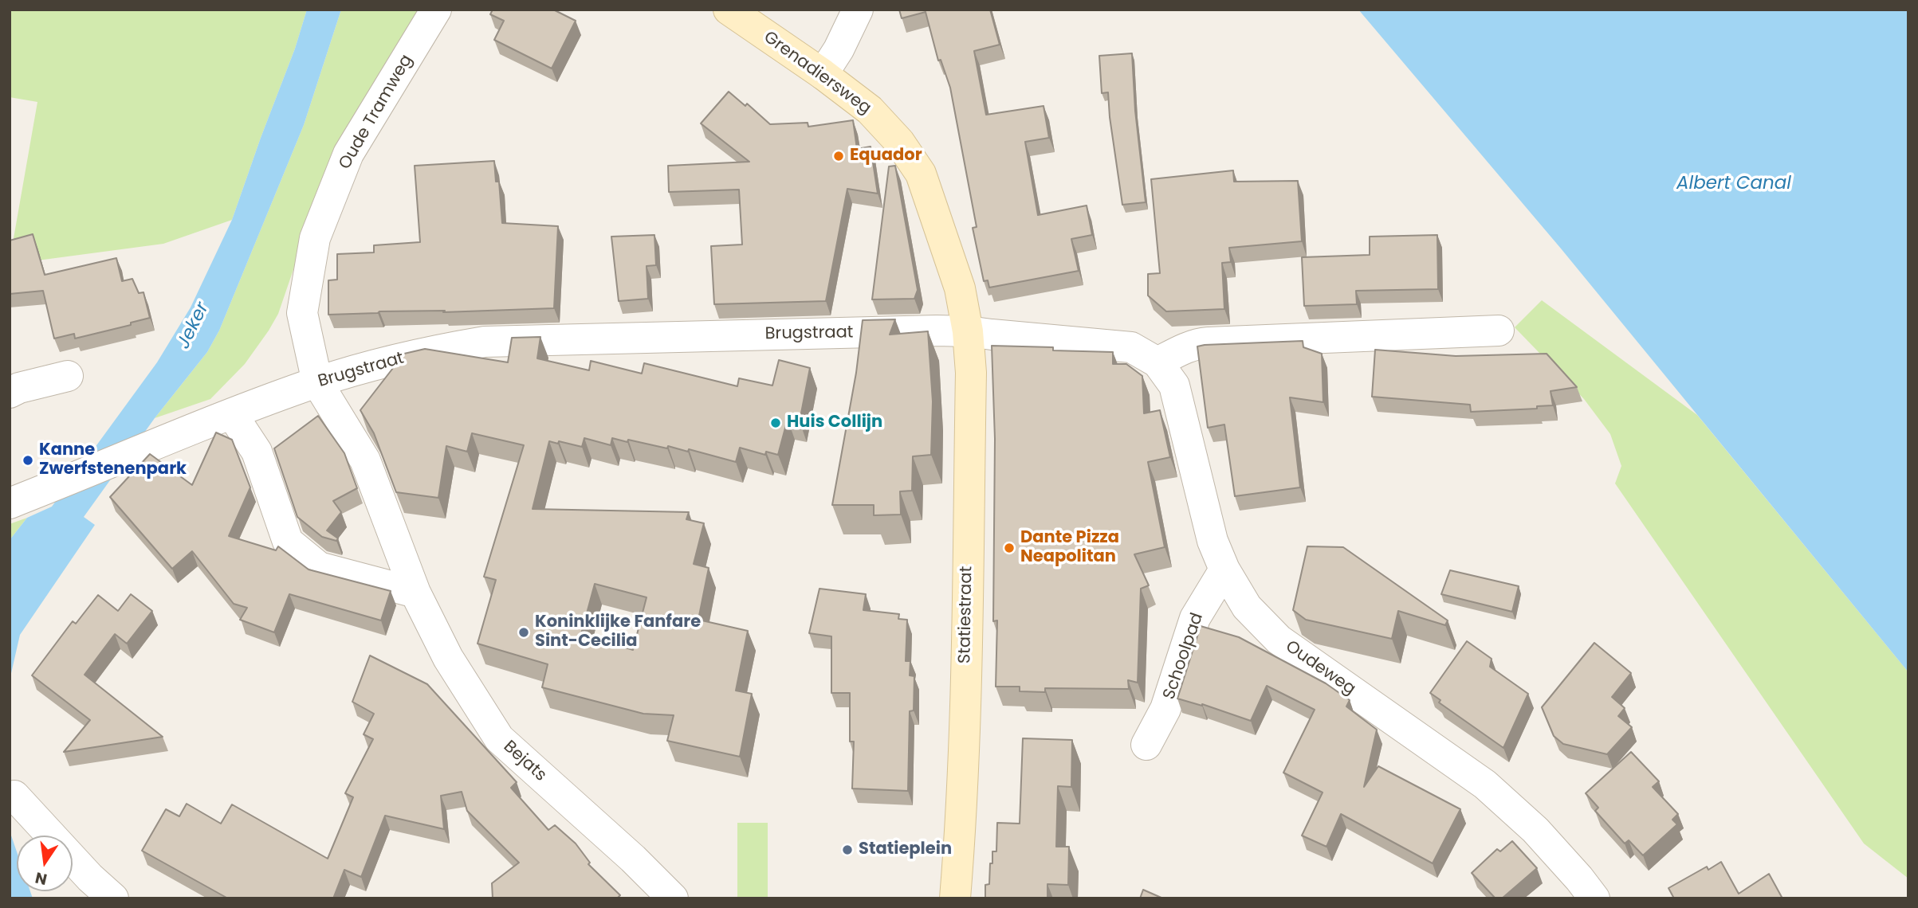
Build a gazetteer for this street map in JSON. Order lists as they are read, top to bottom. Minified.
{"streets":{"main road":["Grenadiersweg","Statiestraat"],"street":["Oude Tramweg","Brugstraat","Schoolpad","Oudeweg","Bejats"]},"crossings":[["Grenadiersweg","Brugstraat"],["Grenadiersweg","Statiestraat"],["Grenadiersweg","Oudeweg"],["Oude Tramweg","Brugstraat"],["Oude Tramweg","Bejats"],["Brugstraat","Statiestraat"],["Brugstraat","Oudeweg"],["Brugstraat","Bejats"],["Statiestraat","Oudeweg"],["Schoolpad","Oudeweg"]],"water":["Albert Canal","Jeker"],"places":["Equador","Huis Collijn","Kanne Zwerfstenenpark","Dante Pizza Neapolitan","Koninklijke Fanfare Sint-Cecilia","Statieplein"],"north":"bottom"}
